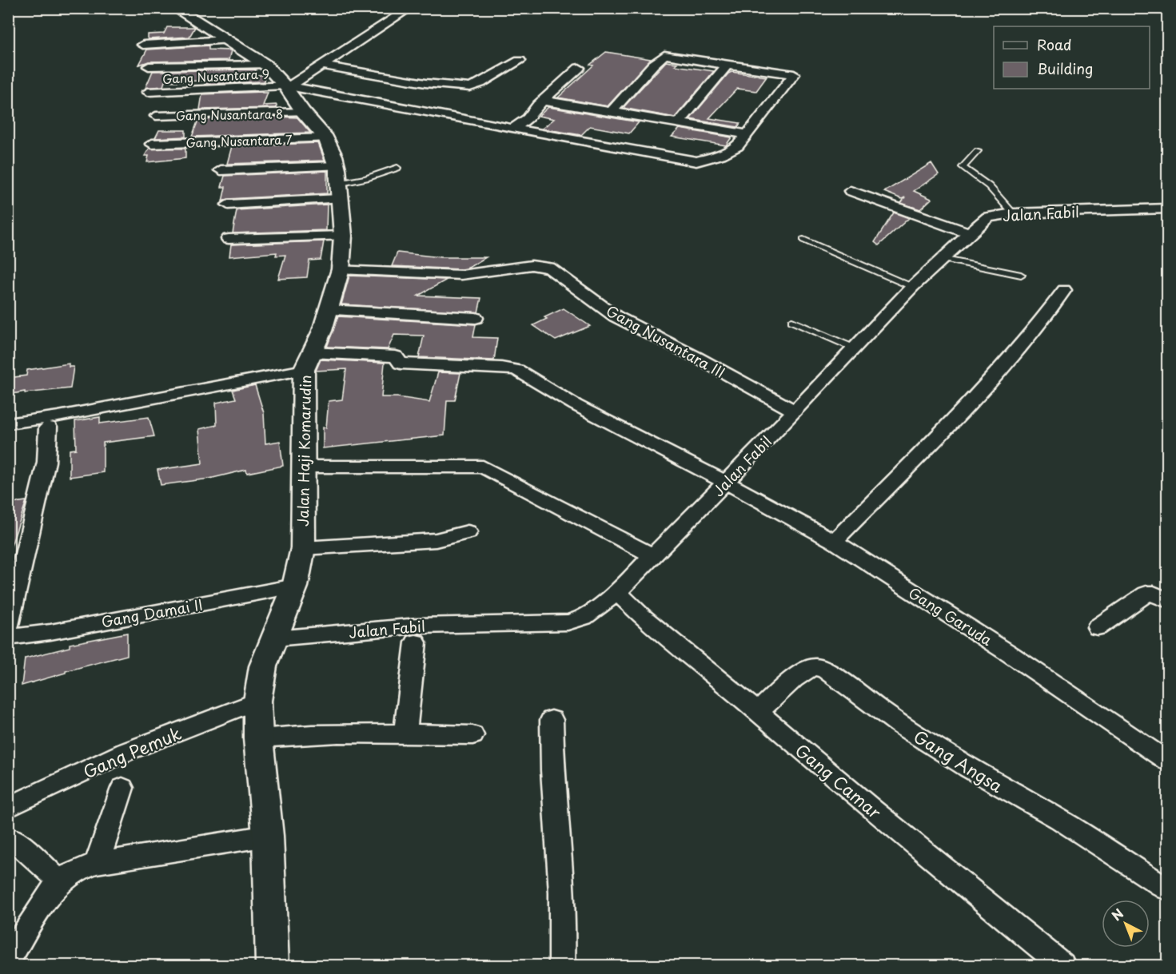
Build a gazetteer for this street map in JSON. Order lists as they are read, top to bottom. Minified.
{"streets":{"street":["Gang Nusantara 9","Gang Nusantara 8","Gang Nusantara 7","Jalan Fabil","Gang Nusantara III","Jalan Haji Komarudin","Gang Damai II","Gang Garuda","Gang Pemuk","Gang Angsa","Gang Camar"]},"crossings":[["Gang Nusantara 9","Jalan Haji Komarudin"],["Gang Nusantara 8","Jalan Haji Komarudin"],["Gang Nusantara 7","Jalan Haji Komarudin"],["Jalan Fabil","Gang Nusantara III"],["Jalan Fabil","Jalan Haji Komarudin"],["Jalan Fabil","Gang Garuda"],["Jalan Fabil","Gang Camar"],["Gang Nusantara III","Jalan Haji Komarudin"],["Jalan Haji Komarudin","Gang Damai II"],["Jalan Haji Komarudin","Gang Garuda"],["Jalan Haji Komarudin","Gang Pemuk"],["Gang Angsa","Gang Camar"]],"legend":["Road","Building"],"north":"top left"}
